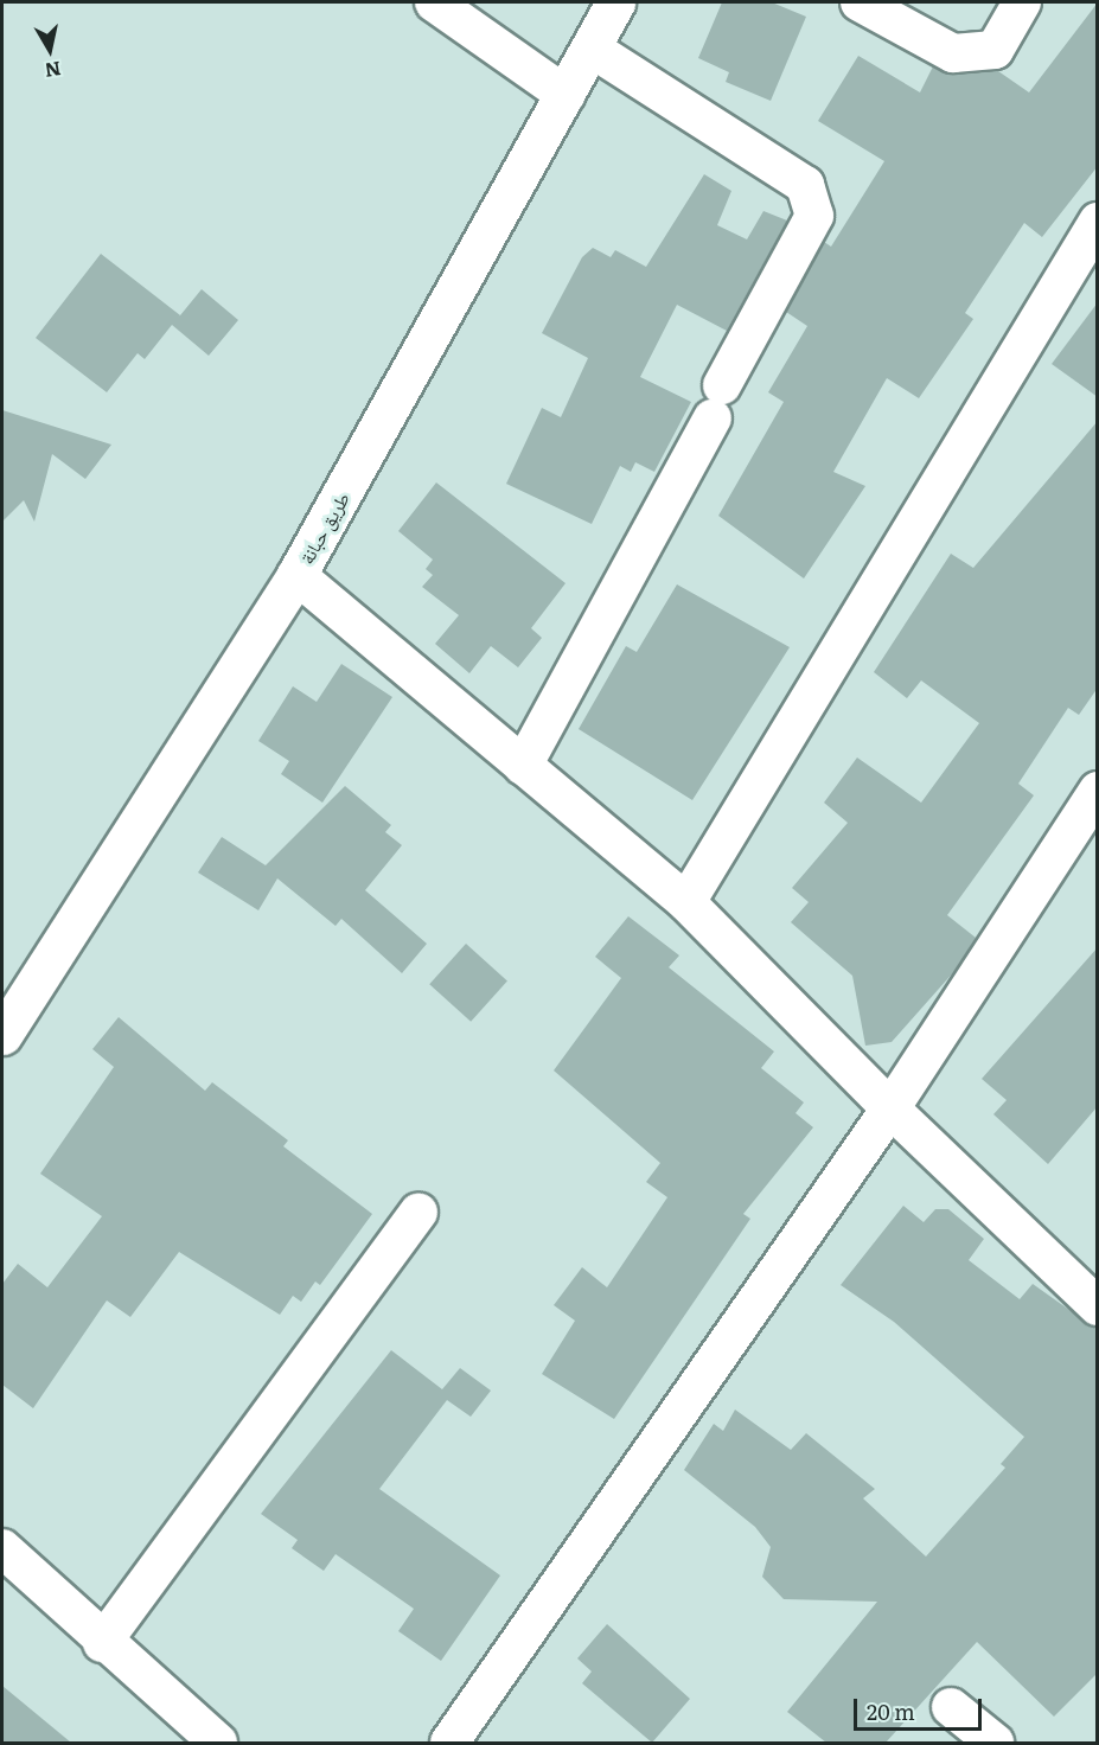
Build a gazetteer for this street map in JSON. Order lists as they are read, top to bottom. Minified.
{"streets":{"street":["طريق حبانة"]},"scale_bar":"20 m","north":"bottom"}
